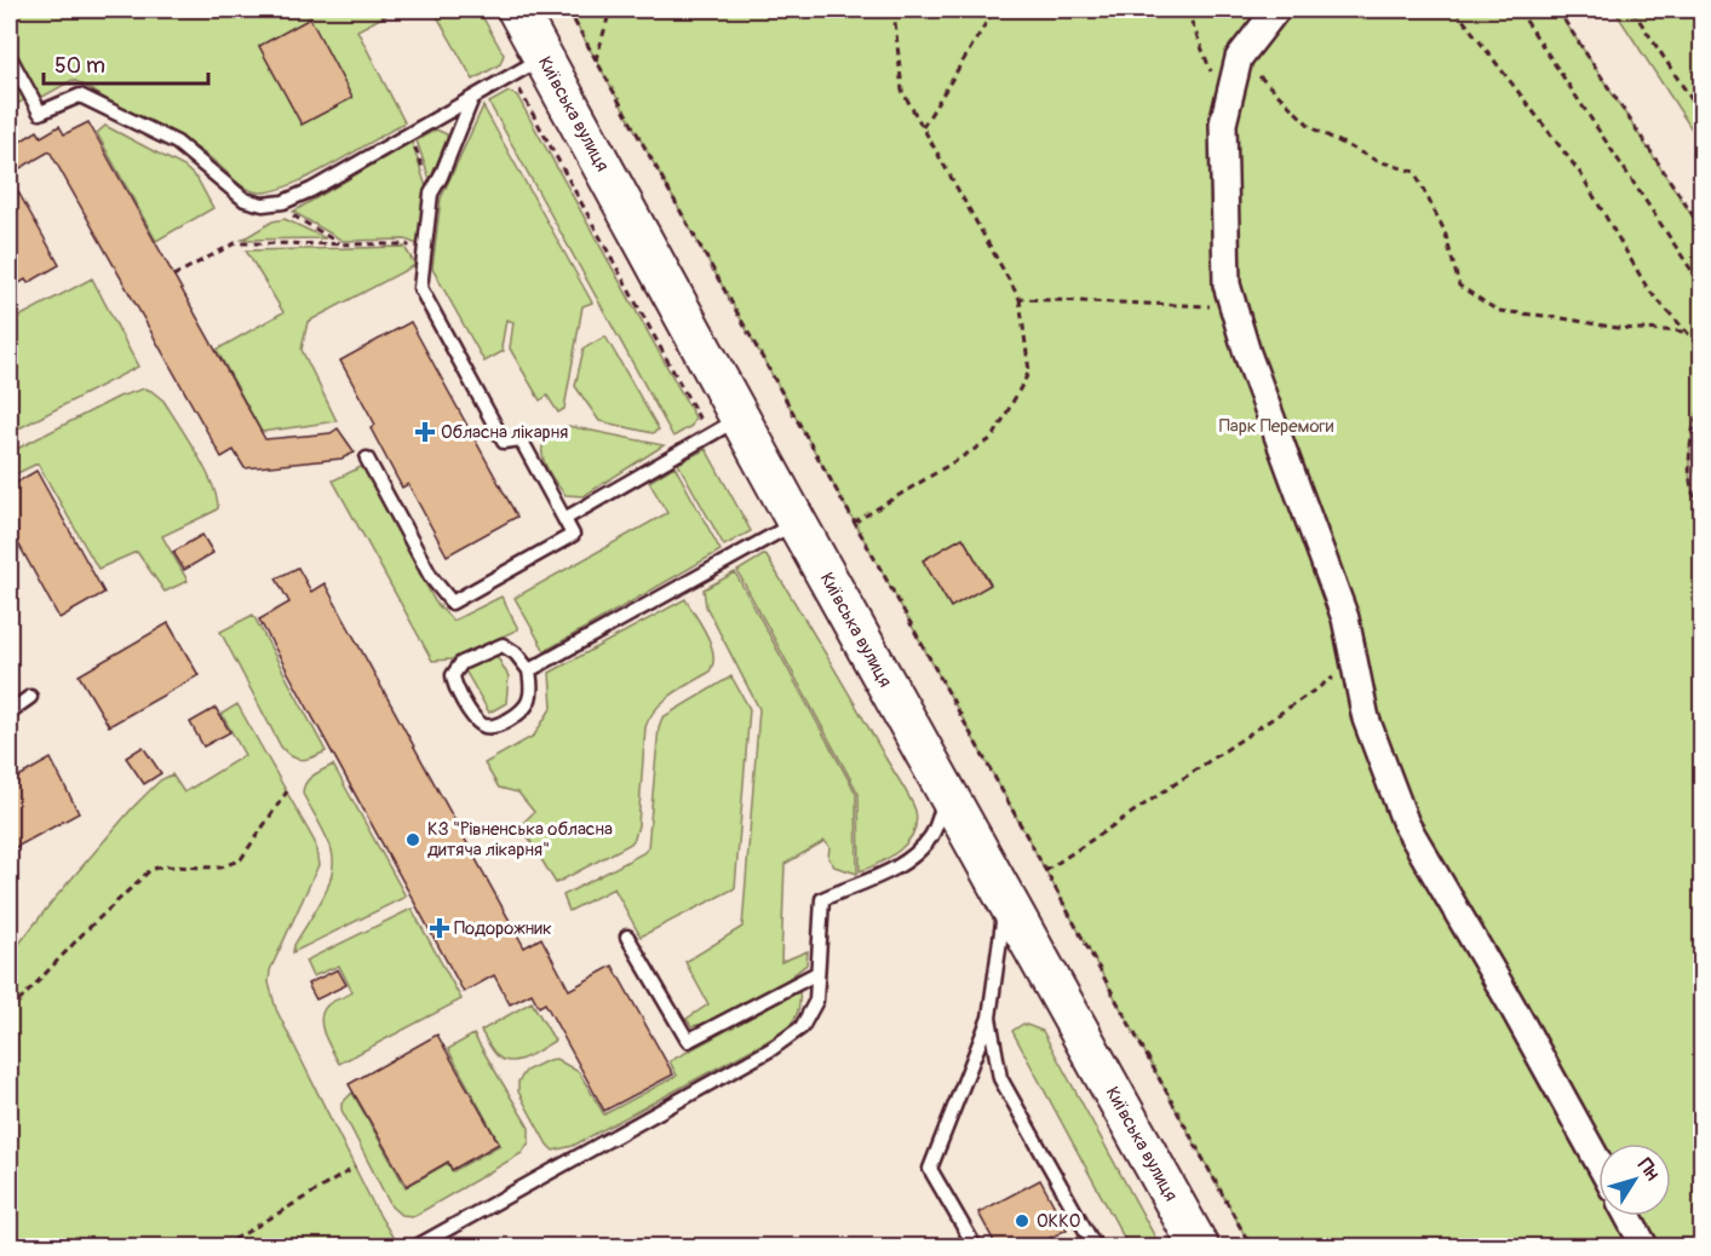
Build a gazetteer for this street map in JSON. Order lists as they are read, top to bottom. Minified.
{"streets":{"main road":["Київська вулиця"]},"parks":["Парк Перемоги"],"places":{"health":["Обласна лікарня","Подорожник"],"other":["КЗ \"Рівненська обласна дитяча лікарня\"","ОККО"]},"scale_bar":"50 m","north":"top right"}
